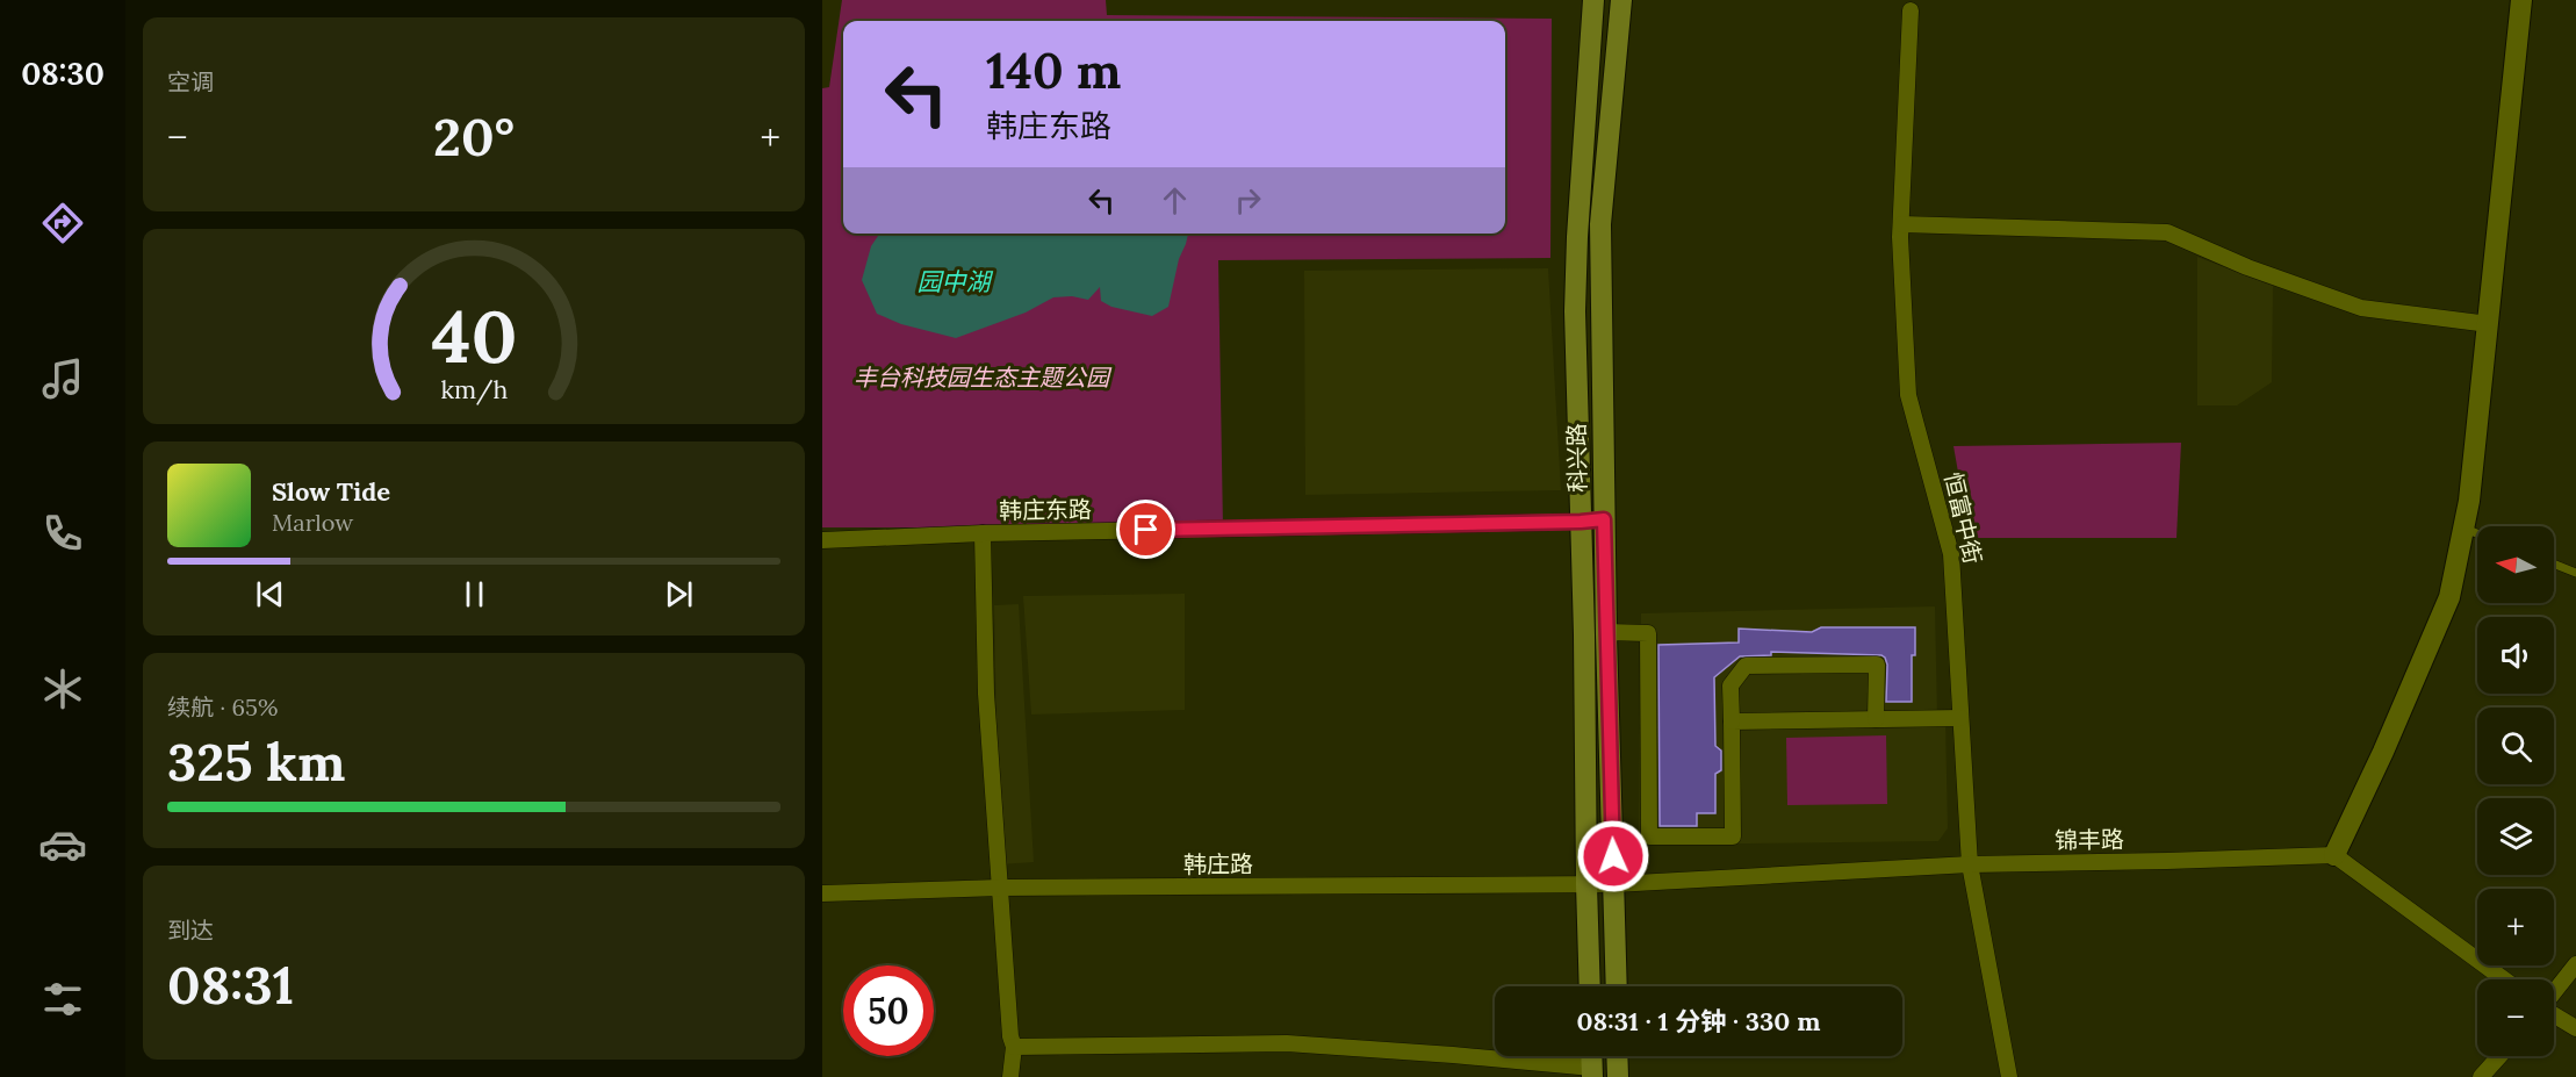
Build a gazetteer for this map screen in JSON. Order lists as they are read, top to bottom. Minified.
{"streets":{"main road":["科兴路"],"street":["韩庄东路","恒富中街","锦丰路","韩庄路"]},"crossings":[["科兴路","韩庄东路"],["科兴路","锦丰路"],["科兴路","韩庄路"],["恒富中街","锦丰路"],["锦丰路","韩庄路"]],"water":["园中湖"],"parks":["丰台科技园生态主题公园"],"north":"left","page":{"tabs":"08:30","tile":["空调",["续航 · 65%","325 km"],["到达","08:31"]],"turn":["140 m","韩庄东路"],"heat":["−","20°","+"],"song":["Slow Tide","Marlow"],"map_buttons":["+","−"],"limit":"50","trip":"08:31 · 1 分钟 · 330 m","gauge":["40","km/h"]}}
